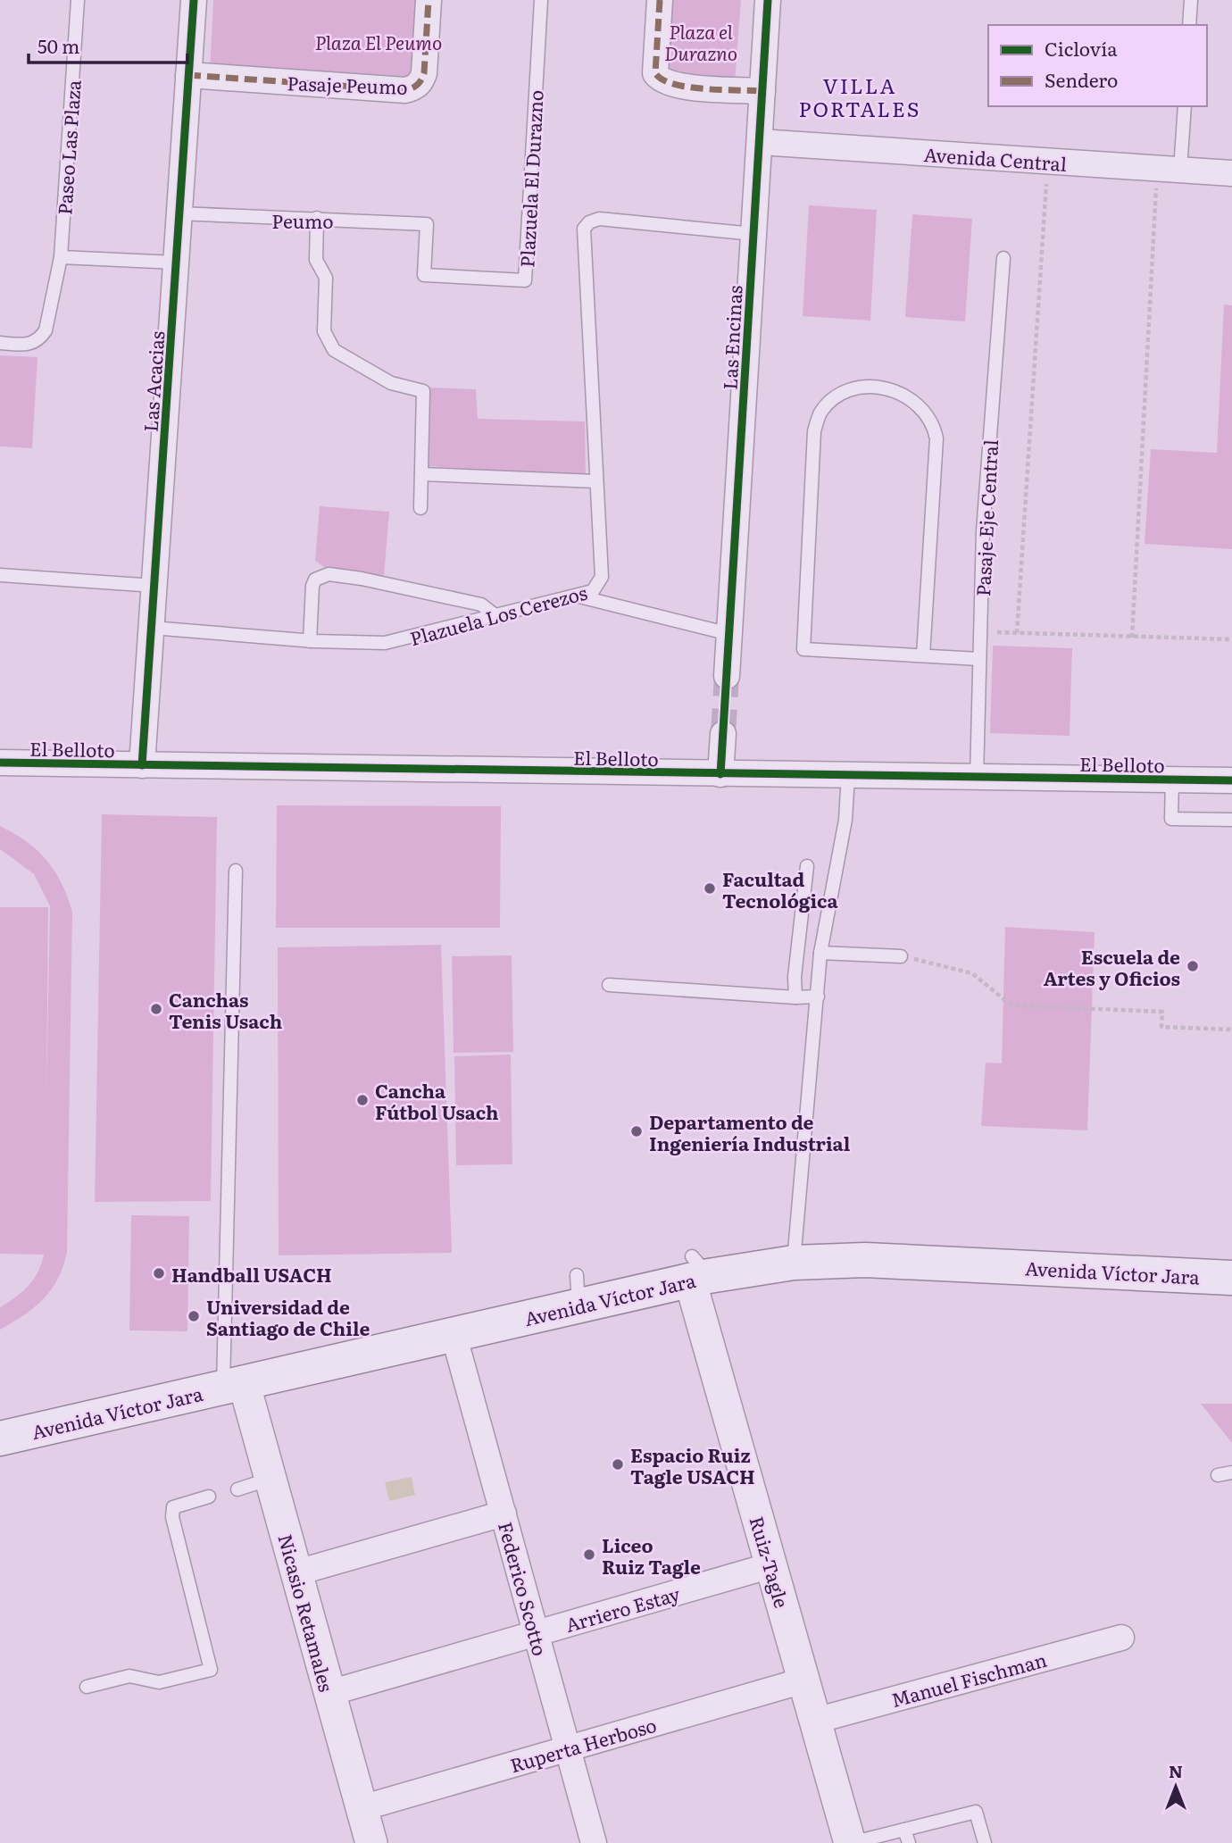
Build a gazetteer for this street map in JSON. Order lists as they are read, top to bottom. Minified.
{"streets":{"main road":["Avenida Víctor Jara"],"street":["Pasaje Peumo","Avenida Central","Las Encinas","Las Acacias","El Belloto","Ruiz-Tagle","Federico Scotto","Arriero Estay","Nicasio Retamales","Manuel Fischman","Ruperta Herboso"],"lane":["Paseo Las Plaza","Plazuela El Durazno","Peumo","Pasaje Eje Central","Plazuela Los Cerezos"]},"crossings":[["Pasaje Peumo","Las Acacias"],["Avenida Central","Las Encinas"],["Plazuela El Durazno","Peumo"],["Peumo","Las Acacias"],["Las Encinas","Plazuela Los Cerezos"],["Las Acacias","Plazuela Los Cerezos"],["Las Acacias","El Belloto"],["Pasaje Eje Central","El Belloto"],["Avenida Víctor Jara","Ruiz-Tagle"],["Avenida Víctor Jara","Federico Scotto"],["Avenida Víctor Jara","Nicasio Retamales"],["Ruiz-Tagle","Arriero Estay"],["Ruiz-Tagle","Manuel Fischman"],["Ruiz-Tagle","Ruperta Herboso"],["Federico Scotto","Arriero Estay"],["Federico Scotto","Ruperta Herboso"],["Arriero Estay","Nicasio Retamales"],["Nicasio Retamales","Ruperta Herboso"]],"districts":["VILLA PORTALES"],"parks":["Plaza el Durazno","Plaza El Peumo"],"places":["Facultad Tecnológica","Escuela de Artes y Oficios","Canchas Tenis Usach","Cancha Fútbol Usach","Departamento de Ingeniería Industrial","Handball USACH","Universidad de Santiago de Chile","Espacio Ruiz Tagle USACH","Liceo Ruiz Tagle"],"legend":["Ciclovía","Sendero"],"scale_bar":"50 m","north":"top"}
